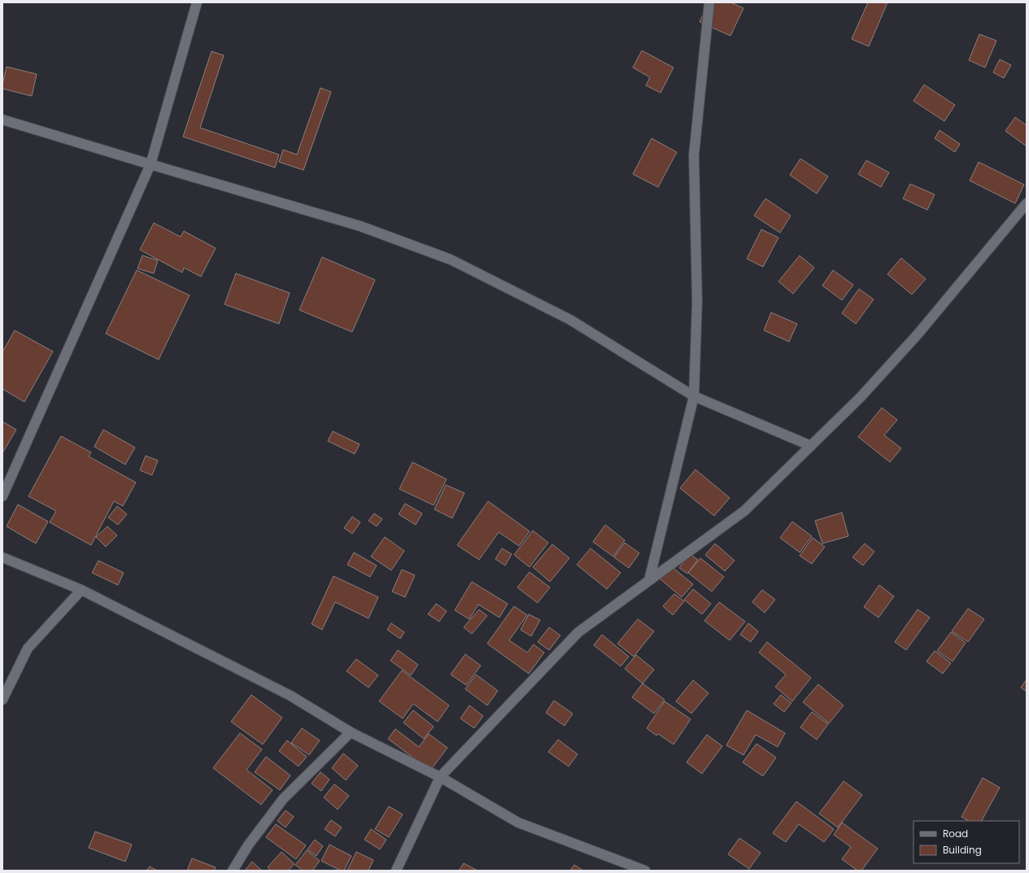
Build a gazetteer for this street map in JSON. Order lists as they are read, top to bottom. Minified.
{"legend":["Road","Building"]}
